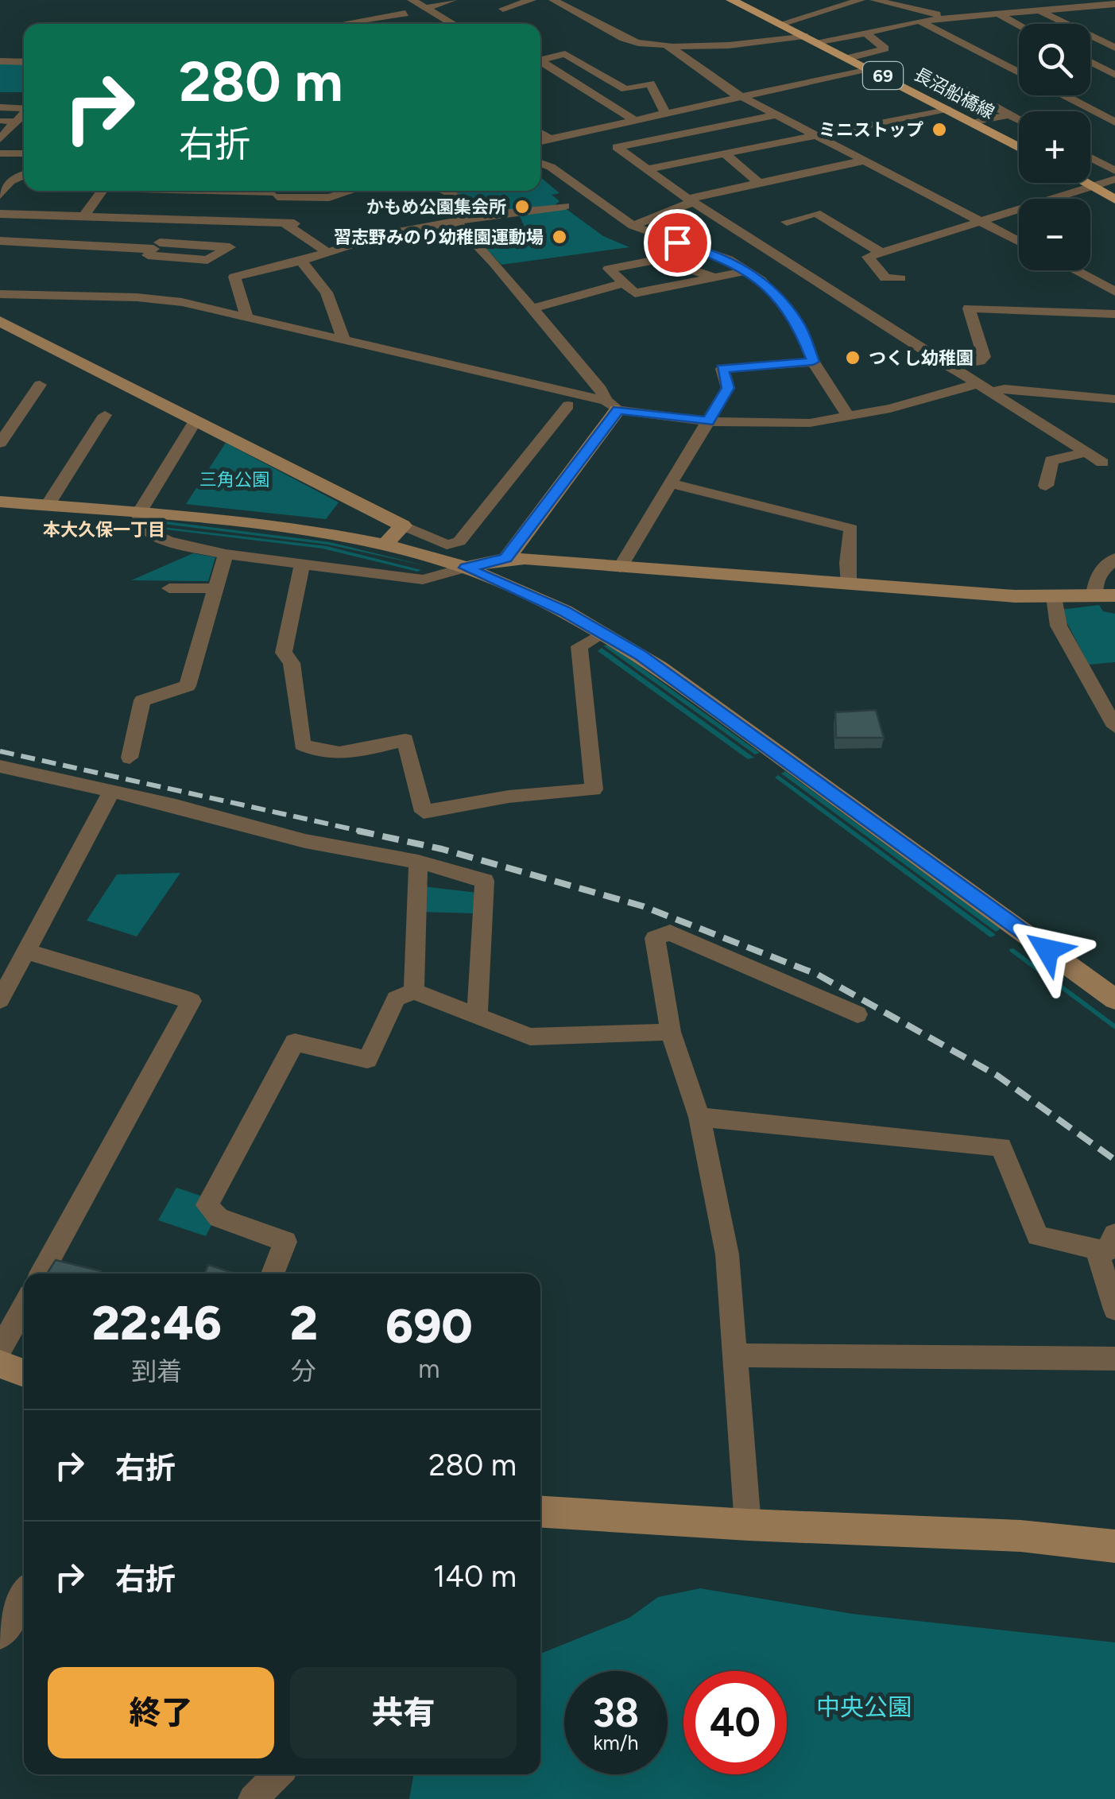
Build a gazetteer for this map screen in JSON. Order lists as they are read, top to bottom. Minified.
{"streets":{"main road":["69","長沼船橋線"]},"districts":["本大久保一丁目"],"parks":["三角公園","中央公園"],"places":["ミニストップ","かもめ公園集会所","習志野みのり幼稚園運動場","つくし幼稚園"],"page":{"map_buttons":["+","−"],"turn":["280 m","右折"],"eta":["22:46","到着","2","分","690","m"],"list":[{"name":"右折","value":"280 m"},{"name":"右折","value":"140 m"}],"buttons":["終了","共有"],"speed":"38 km/h","limit":"40"}}
